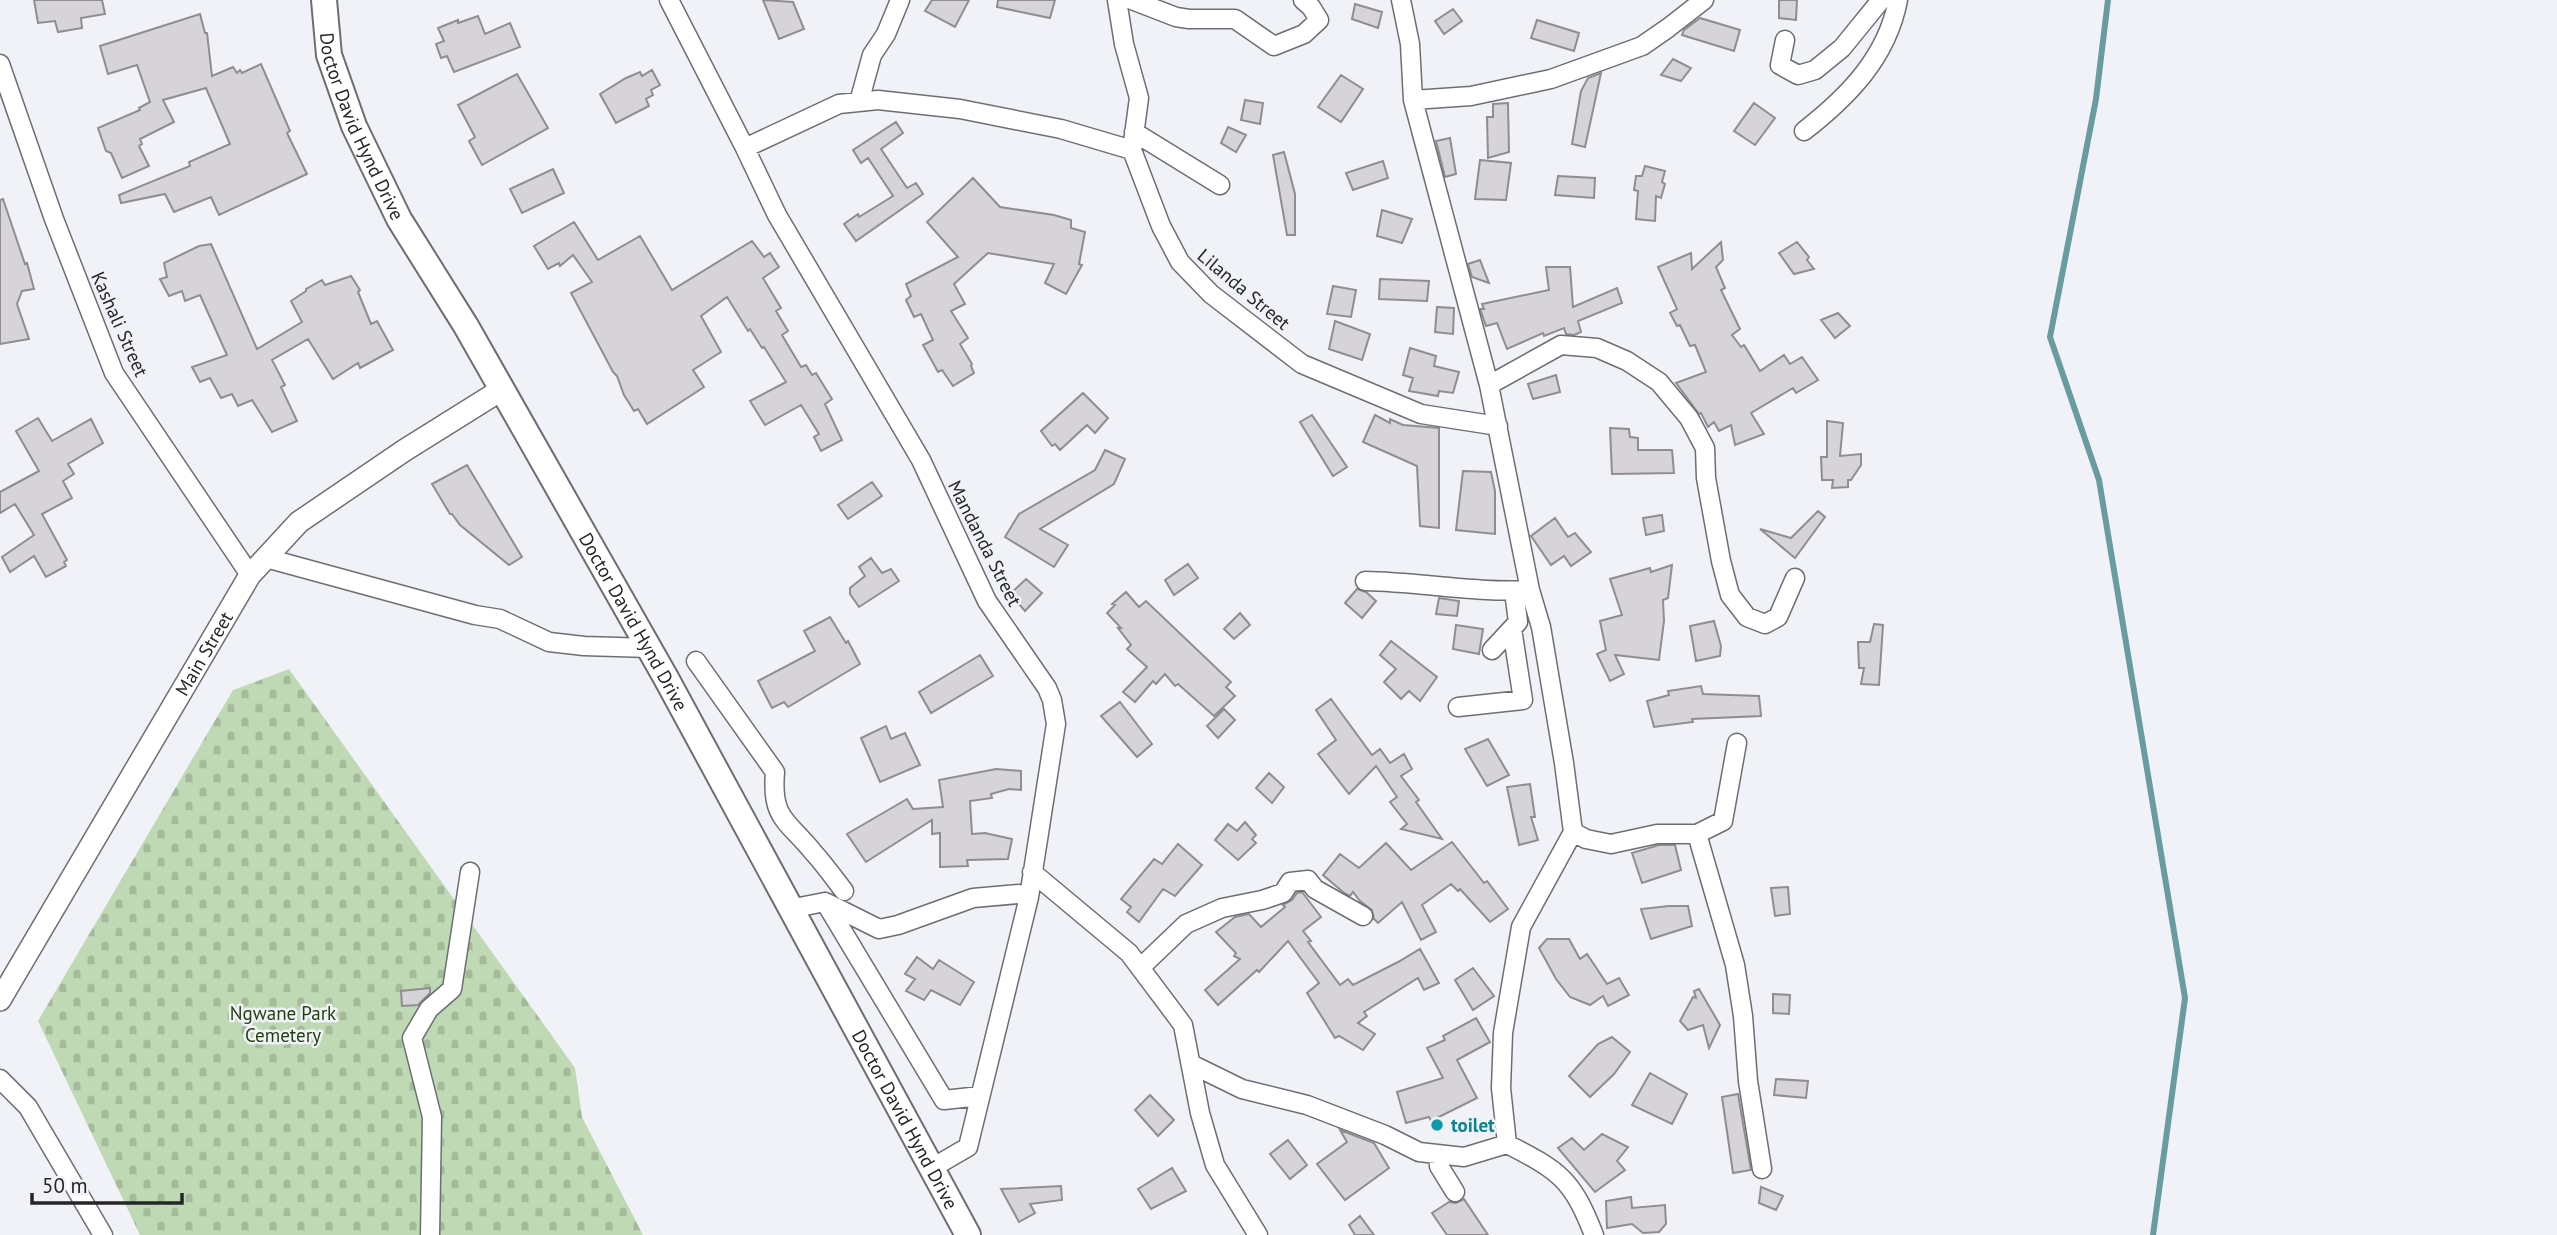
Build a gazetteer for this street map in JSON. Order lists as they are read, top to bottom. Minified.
{"streets":{"main road":["Doctor David Hynd Drive"],"street":["Lilanda Street","Kashali Street","Mandanda Street","Main Street"]},"crossings":[["Doctor David Hynd Drive","Mandanda Street"],["Doctor David Hynd Drive","Main Street"],["Kashali Street","Main Street"]],"parks":["Ngwane Park Cemetery"],"places":["toilet"],"scale_bar":"50 m"}
